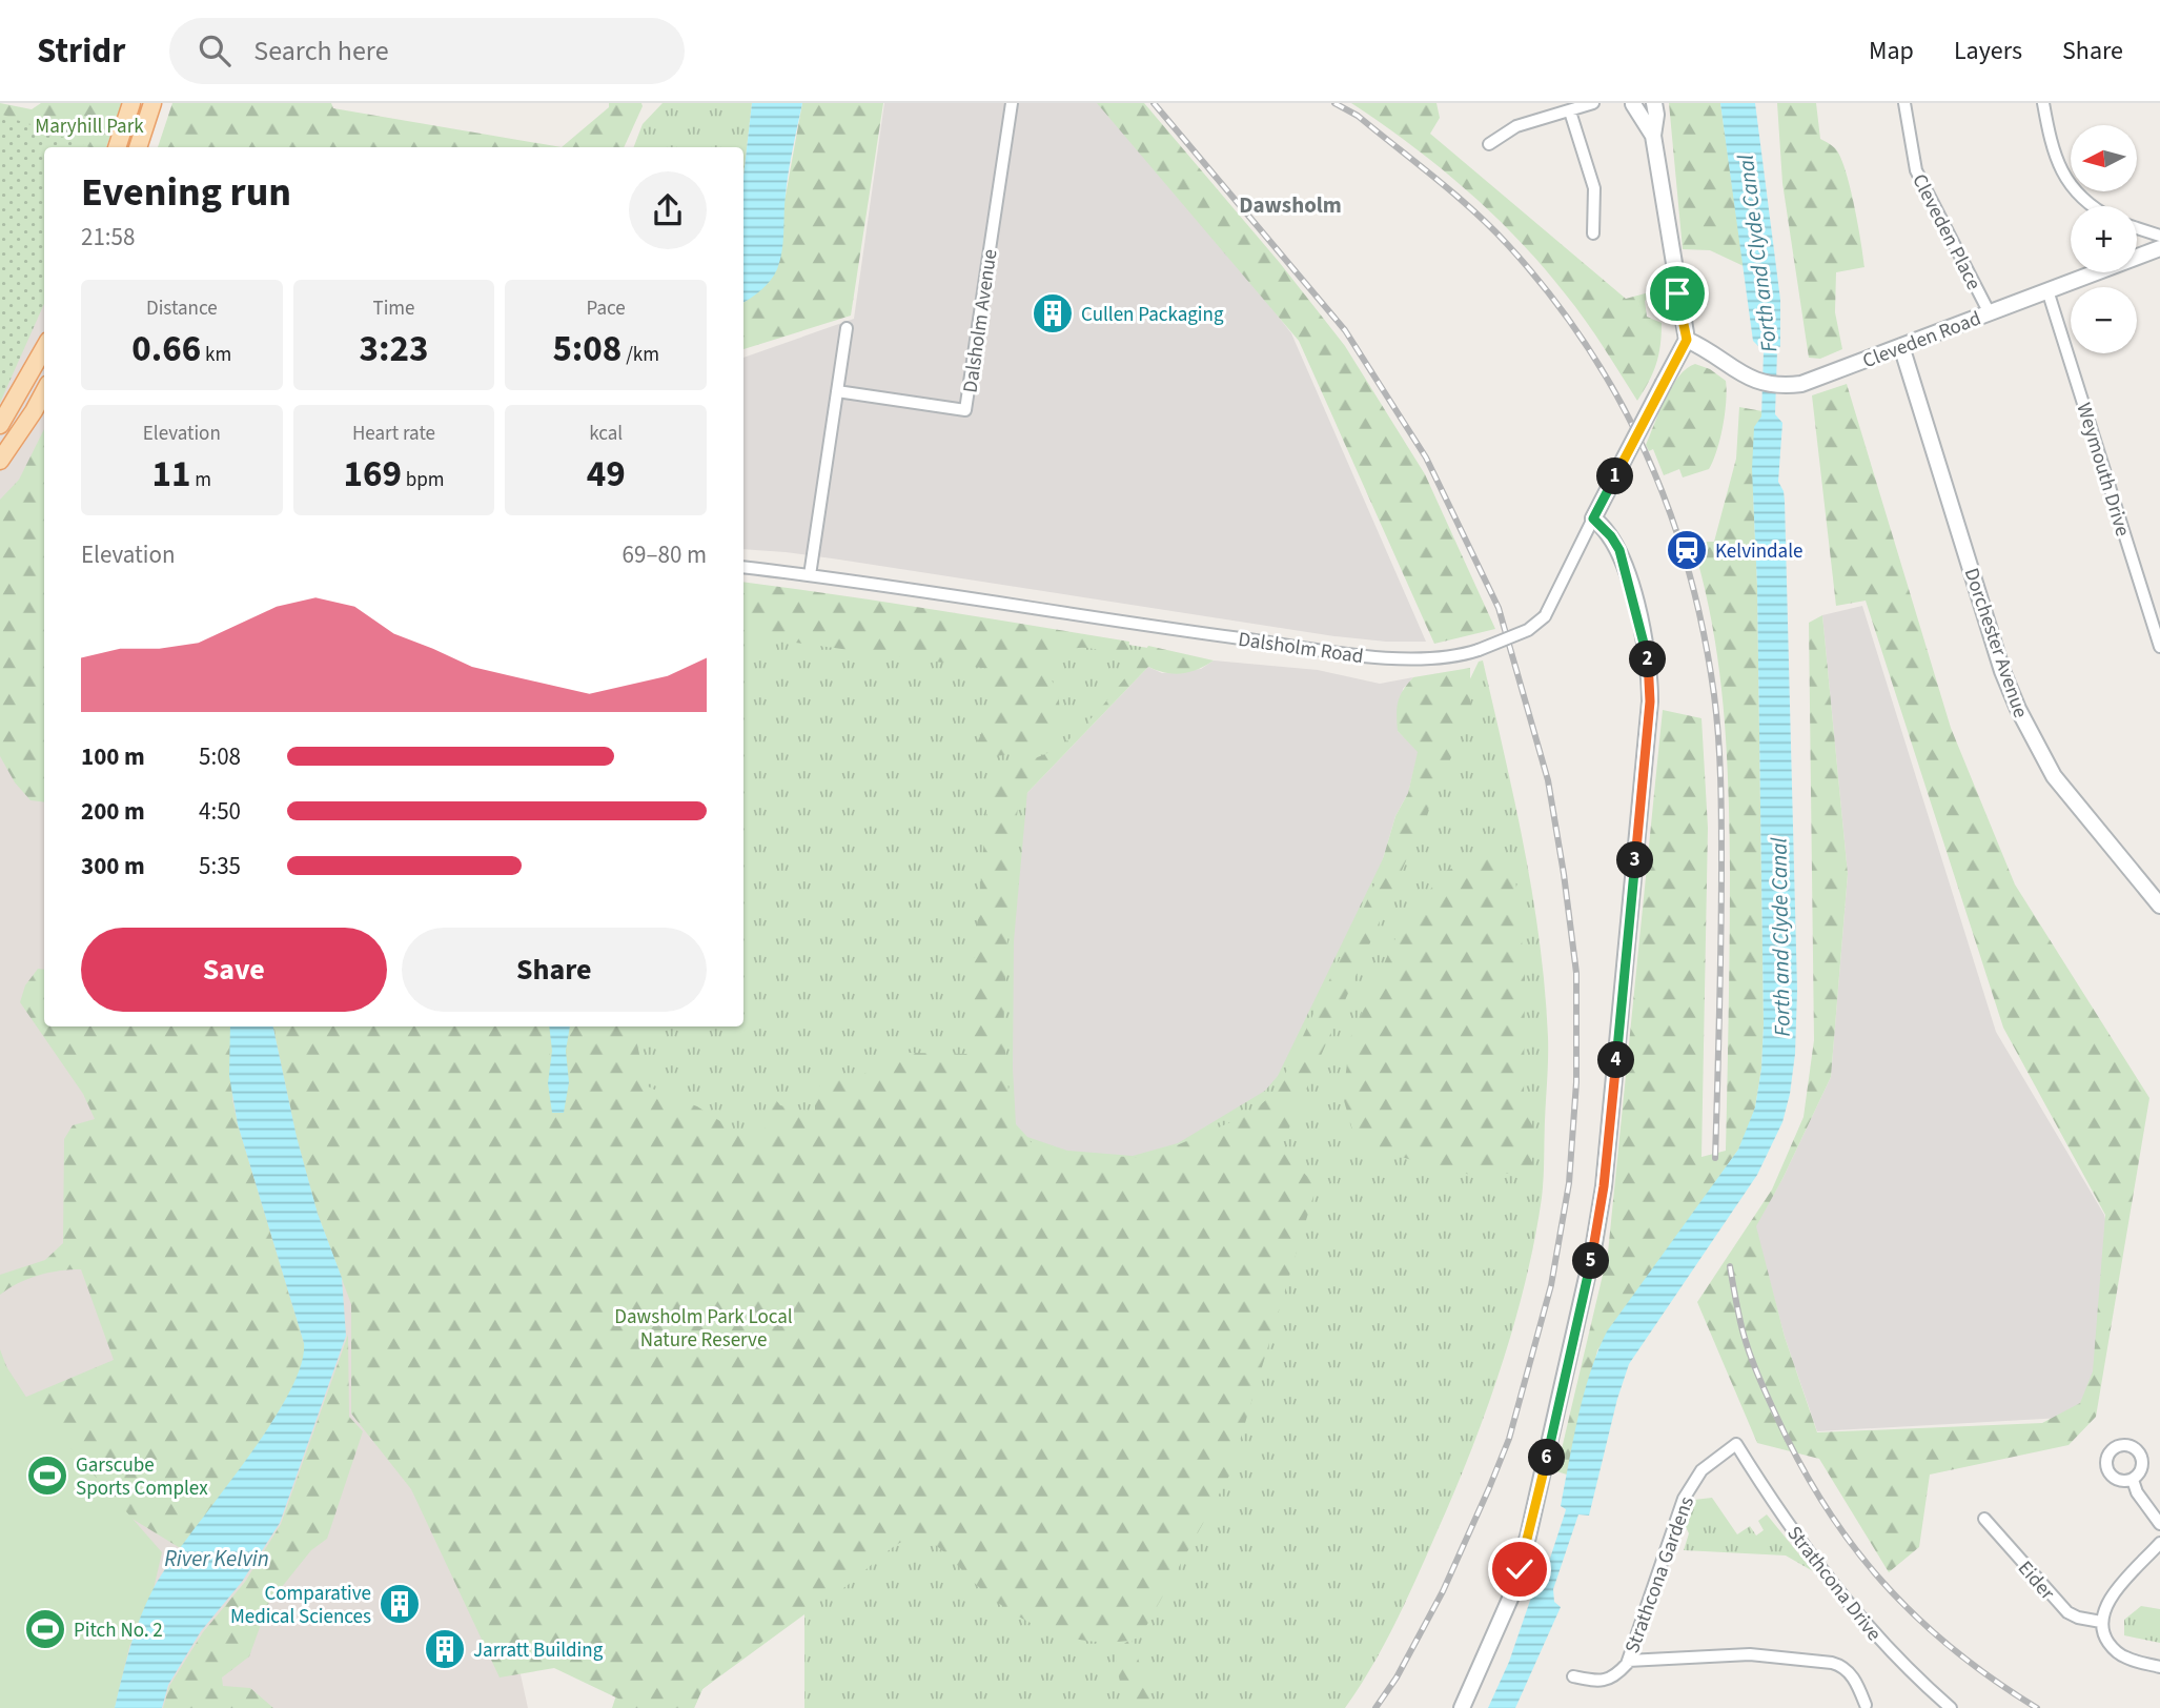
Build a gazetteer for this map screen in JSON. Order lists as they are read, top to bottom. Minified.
{"streets":{"street":["Cleveden Place","Dalsholm Avenue","Cleveden Road","Weymouth Drive","Dorchester Avenue","Dalsholm Road","Strathcona Gardens","Eider","Strathcona Drive"]},"crossings":[["Cleveden Place","Cleveden Road"],["Cleveden Road","Weymouth Drive"],["Cleveden Road","Dorchester Avenue"],["Cleveden Road","Dalsholm Road"],["Strathcona Gardens","Strathcona Drive"]],"districts":["Dawsholm"],"water":["Forth and Clyde Canal","River Kelvin"],"parks":["Maryhill Park","Dawsholm Park Local Nature Reserve"],"places":{"building":["Cullen Packaging","Comparative Medical Sciences","Jarratt Building"],"station":["Kelvindale"],"sports":["Garscube Sports Complex","Pitch No. 2"]},"north":"left","page":{"header":"Stridr","search":"Search here","nav":["Map","Layers","Share"],"map_buttons":["+","−"],"heading":["Evening run","21:58"],"stats":[["Distance","0.66 km"],["Time","3:23"],["Pace","5:08 /km"],["Elevation","11 m"],["Heart rate","169 bpm"],["kcal","49"]],"pins":["1","2","3","4","5","6"],"chart":["Elevation","69–80 m"],"list":[{"name":"100 m","note":"5:08"},{"name":"200 m","note":"4:50"},{"name":"300 m","note":"5:35"}],"buttons":["Save","Share"]}}
